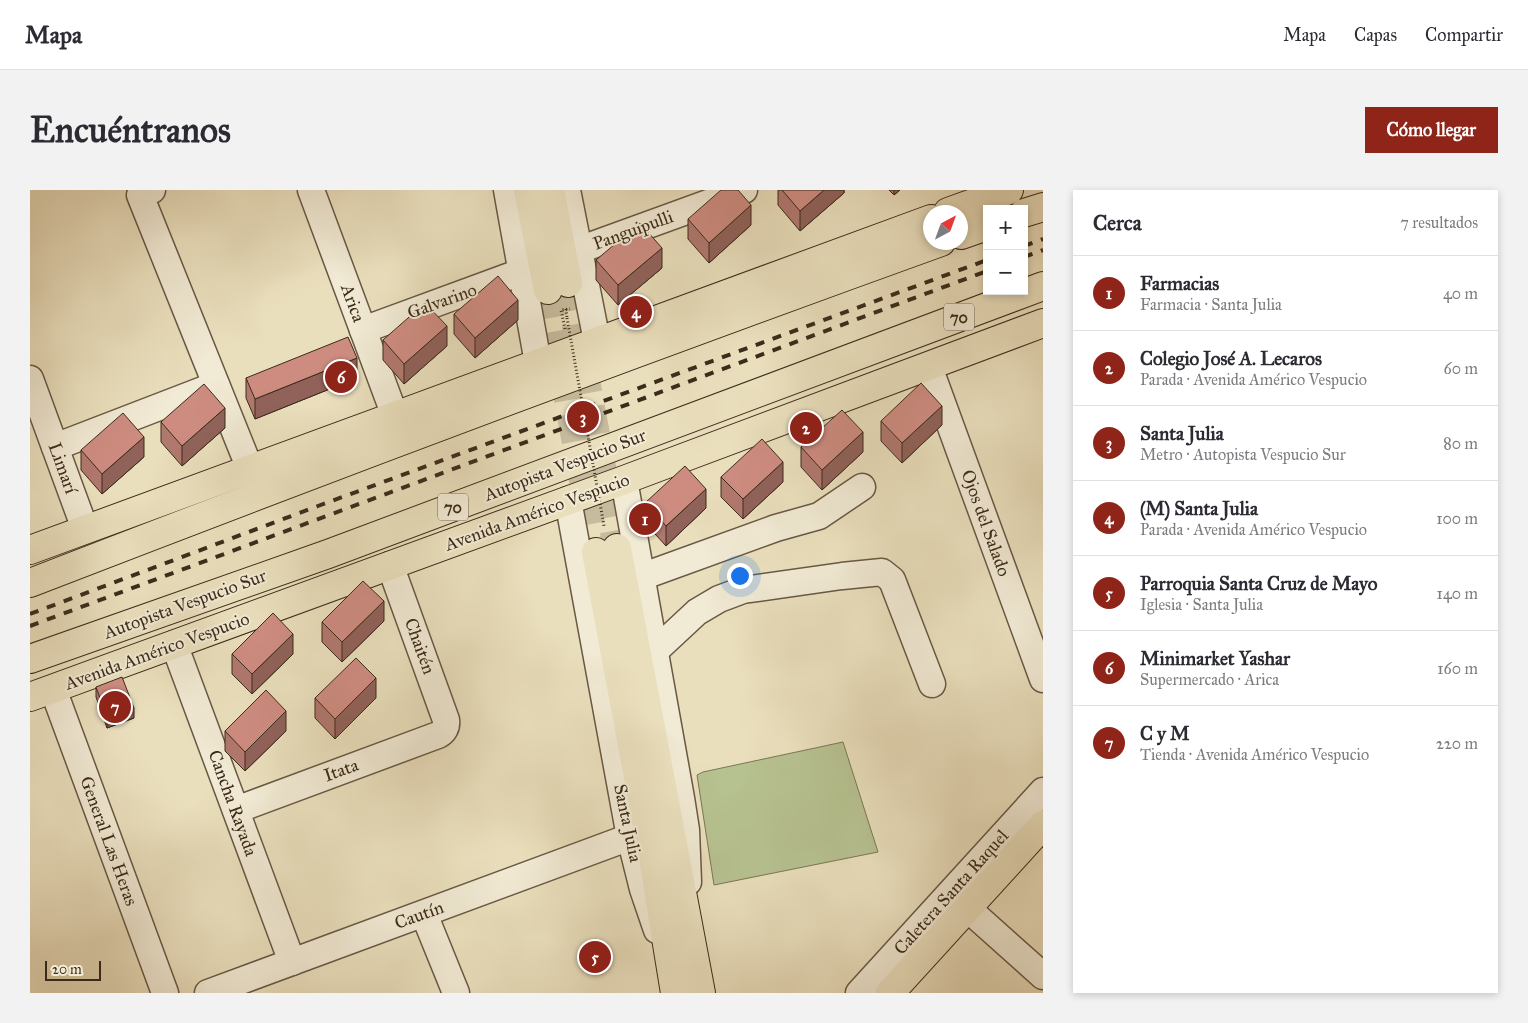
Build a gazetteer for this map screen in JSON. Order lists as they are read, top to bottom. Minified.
{"streets":{"main road":["70","Autopista Vespucio Sur","Avenida Américo Vespucio","Santa Julia"],"street":["Panguipulli","Galvarino","Arica","Limarí","Ojos del Salado","Chaitén","Itata","Cancha Rayada","General Las Heras","Caletera Santa Raquel","Cautín"]},"crossings":[["Galvarino","Arica"],["Avenida Américo Vespucio","Ojos del Salado"],["Avenida Américo Vespucio","Chaitén"],["Avenida Américo Vespucio","Cancha Rayada"],["Avenida Américo Vespucio","Santa Julia"],["Avenida Américo Vespucio","General Las Heras"],["Chaitén","Itata"],["Itata","Cancha Rayada"],["Cancha Rayada","Cautín"],["Santa Julia","Cautín"]],"scale_bar":"20 m","north":"top right","page":{"header":"Mapa","nav":["Mapa","Capas","Compartir"],"buttons":"Cómo llegar","title":"Encuéntranos","heading":["Cerca","7 resultados"],"map_buttons":["+","−"],"list":[{"mark":"1","name":"Farmacias","note":"Farmacia · Santa Julia","value":"40 m"},{"mark":"2","name":"Colegio José A. Lecaros","note":"Parada · Avenida Américo Vespucio","value":"60 m"},{"mark":"3","name":"Santa Julia","note":"Metro · Autopista Vespucio Sur","value":"80 m"},{"mark":"4","name":"(M) Santa Julia","note":"Parada · Avenida Américo Vespucio","value":"100 m"},{"mark":"5","name":"Parroquia Santa Cruz de Mayo","note":"Iglesia · Santa Julia","value":"140 m"},{"mark":"6","name":"Minimarket Yashar","note":"Supermercado · Arica","value":"160 m"},{"mark":"7","name":"C y M","note":"Tienda · Avenida Américo Vespucio","value":"220 m"}],"pins":["4","6","3","2","1","7","5"],"scale":"20 m"}}
